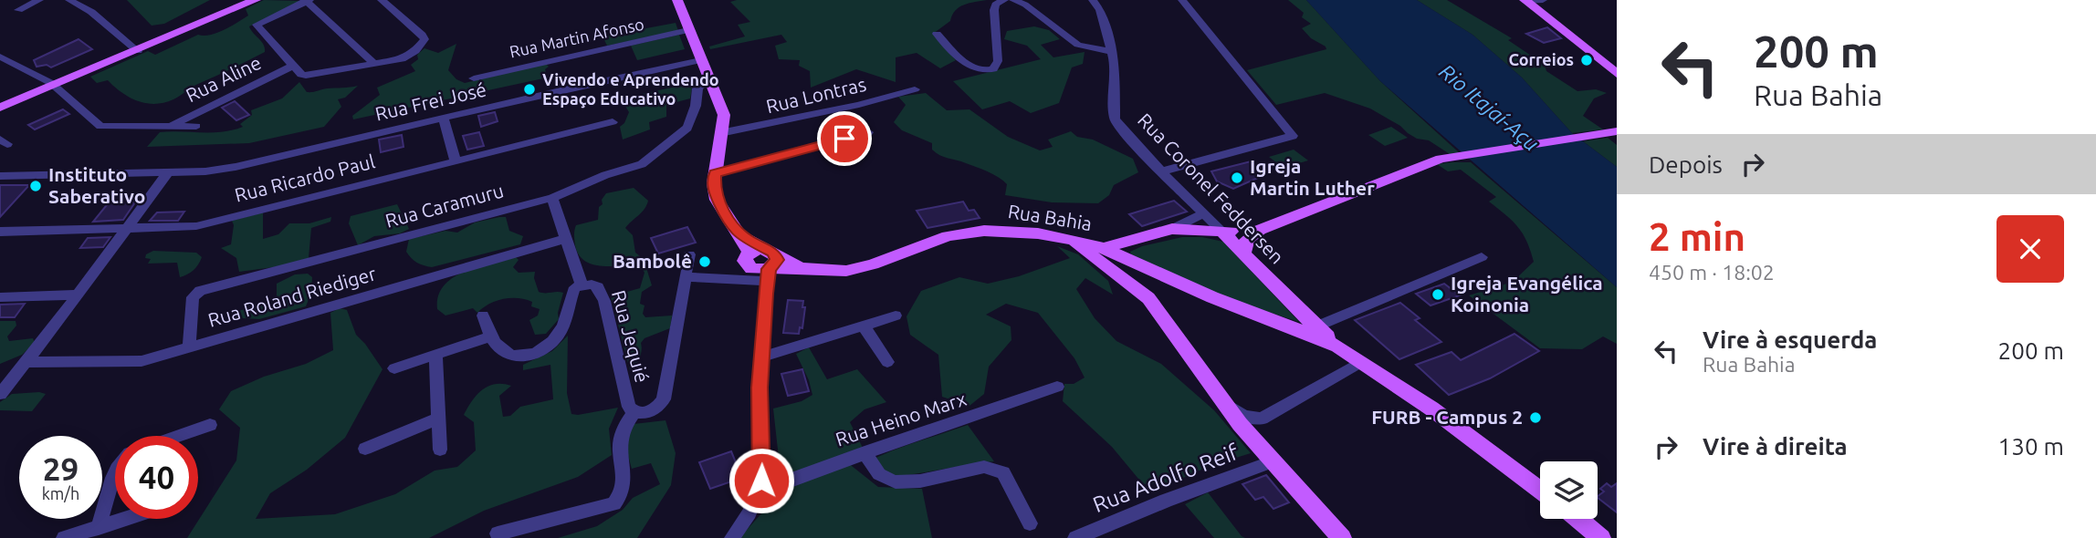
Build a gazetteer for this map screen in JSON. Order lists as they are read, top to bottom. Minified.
{"streets":{"main road":["Rua Coronel Feddersen","Rua Bahia"],"street":["Rua Martin Afonso","Rua Aline","Rua Lontras","Rua Frei José","Rua Ricardo Paul","Rua Caramuru","Rua Roland Riediger","Rua Jequié","Rua Heino Marx","Rua Adolfo Reif"]},"crossings":[["Rua Coronel Feddersen","Rua Bahia"],["Rua Caramuru","Rua Roland Riediger"]],"water":["Rio Itajaí-Açu"],"places":["Correios","Vivendo e Aprendendo Espaço Educativo","Igreja Martin Luther","Instituto Saberativo","Bambolê","Igreja Evangélica Koinonia","FURB - Campus 2"],"page":{"turn":["200 m","Rua Bahia"],"then":"Depois","heading":["2 min","450 m · 18:02"],"list":[{"name":"Vire à esquerda","note":"Rua Bahia","value":"200 m"},{"name":"Vire à direita","value":"130 m"}],"speed":"29 km/h","limit":"40"}}
